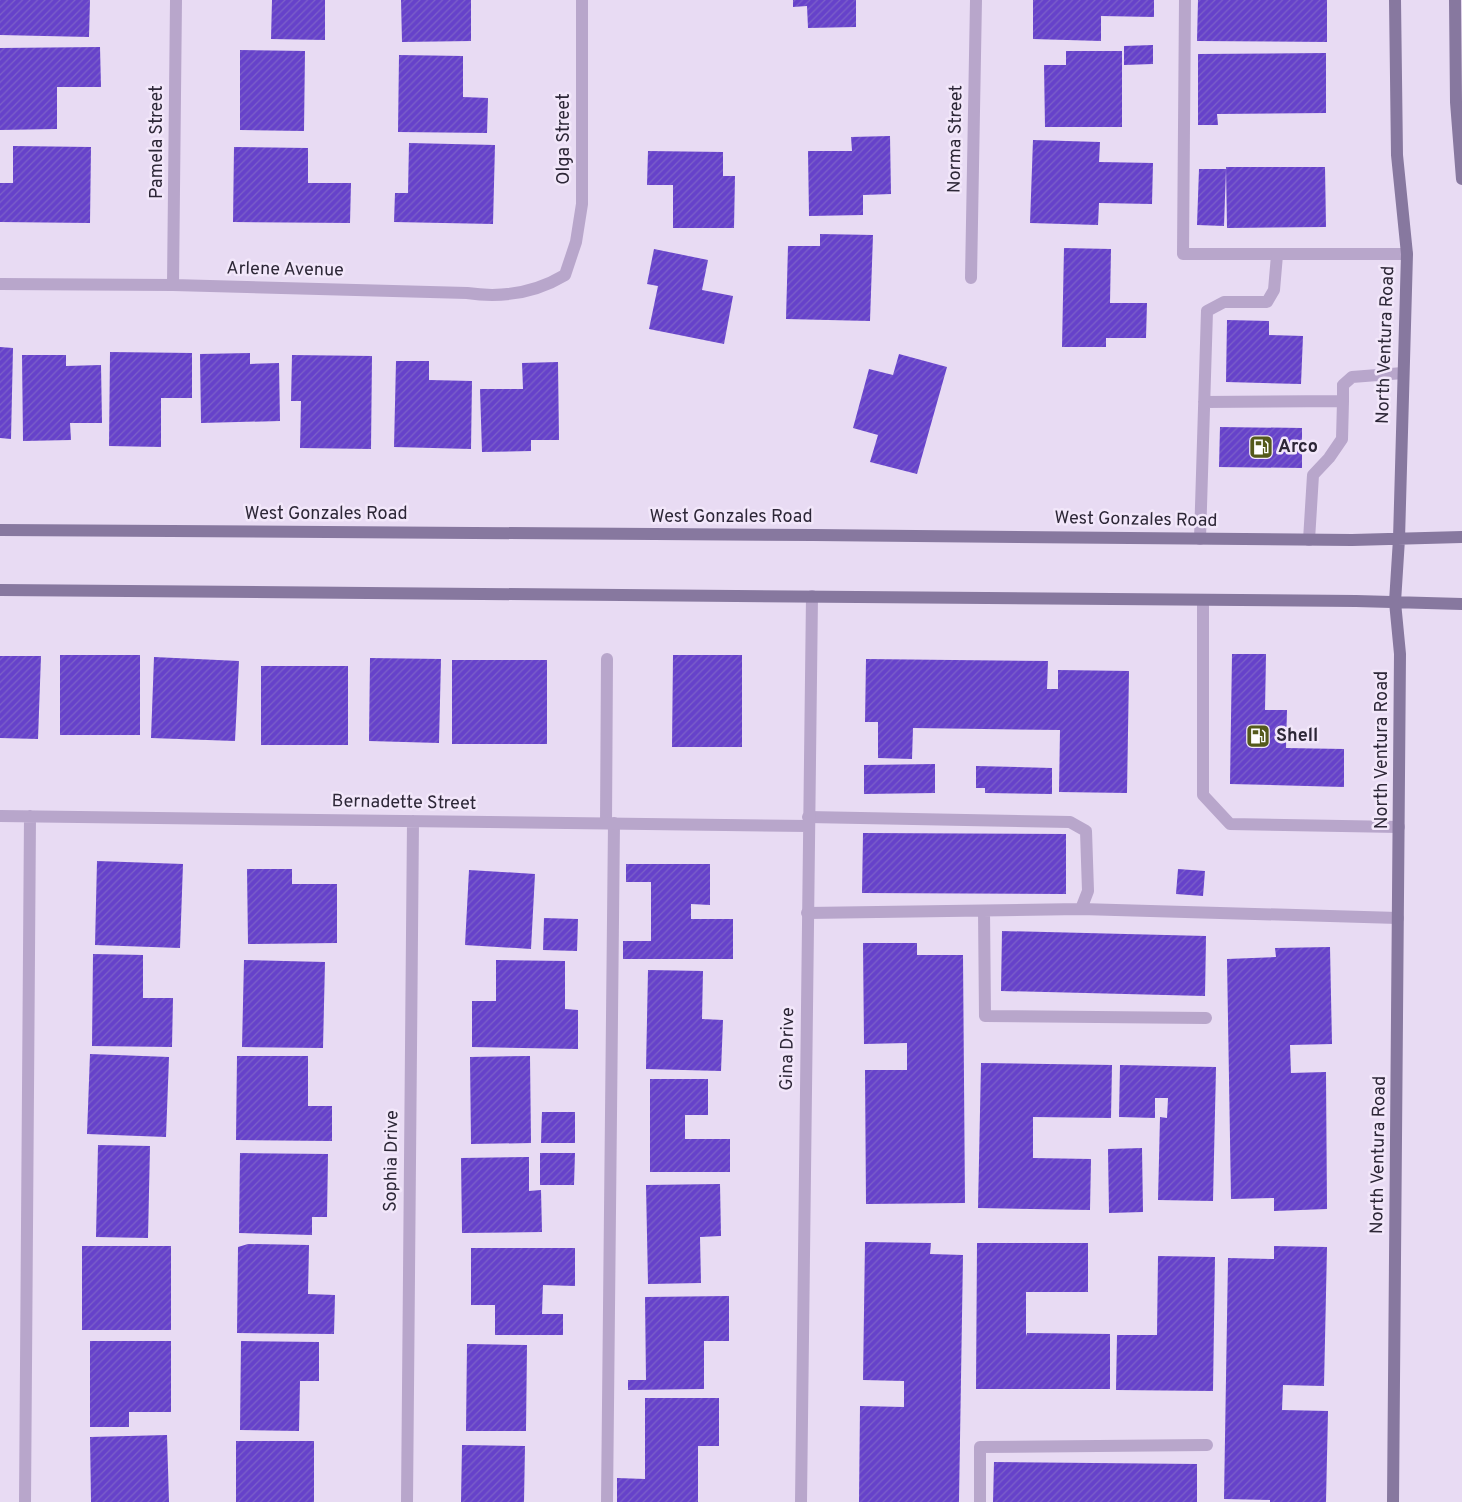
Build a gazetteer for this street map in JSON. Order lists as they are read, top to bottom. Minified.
{"streets":{"main road":["North Ventura Road","West Gonzales Road"],"street":["Olga Street","Norma Street","Pamela Street","Arlene Avenue","Bernadette Street","Gina Drive","Sophia Drive"]},"crossings":[["Olga Street","Arlene Avenue"],["Pamela Street","Arlene Avenue"],["North Ventura Road","West Gonzales Road"],["Bernadette Street","Gina Drive"],["Bernadette Street","Sophia Drive"]],"places":{"fuel station":["Arco","Shell"]}}
